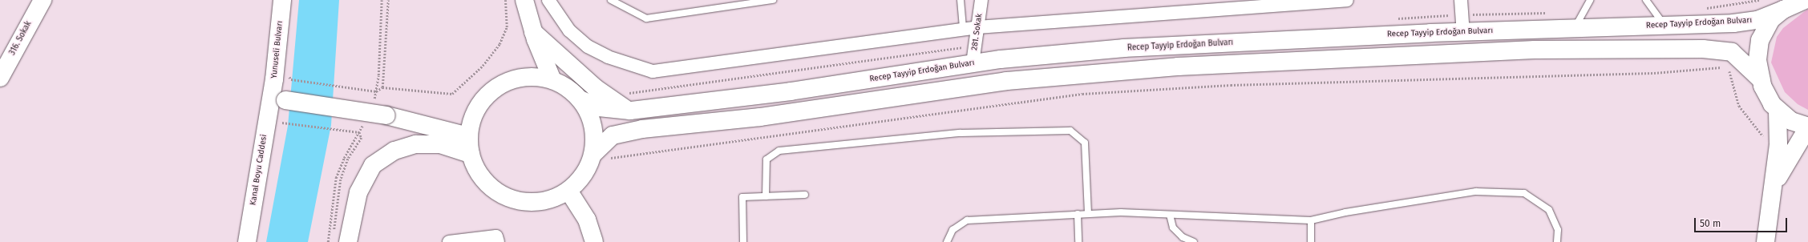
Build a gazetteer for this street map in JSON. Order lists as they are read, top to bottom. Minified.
{"streets":{"main road":["Recep Tayyip Erdoğan Bulvarı","316. Sokak","Yunuseli Bulvarı","Kanal Boyu Caddesi"],"street":["281. Sokak"]},"crossings":[["Recep Tayyip Erdoğan Bulvarı","281. Sokak"],["Yunuseli Bulvarı","Kanal Boyu Caddesi"]],"scale_bar":"50 m"}
